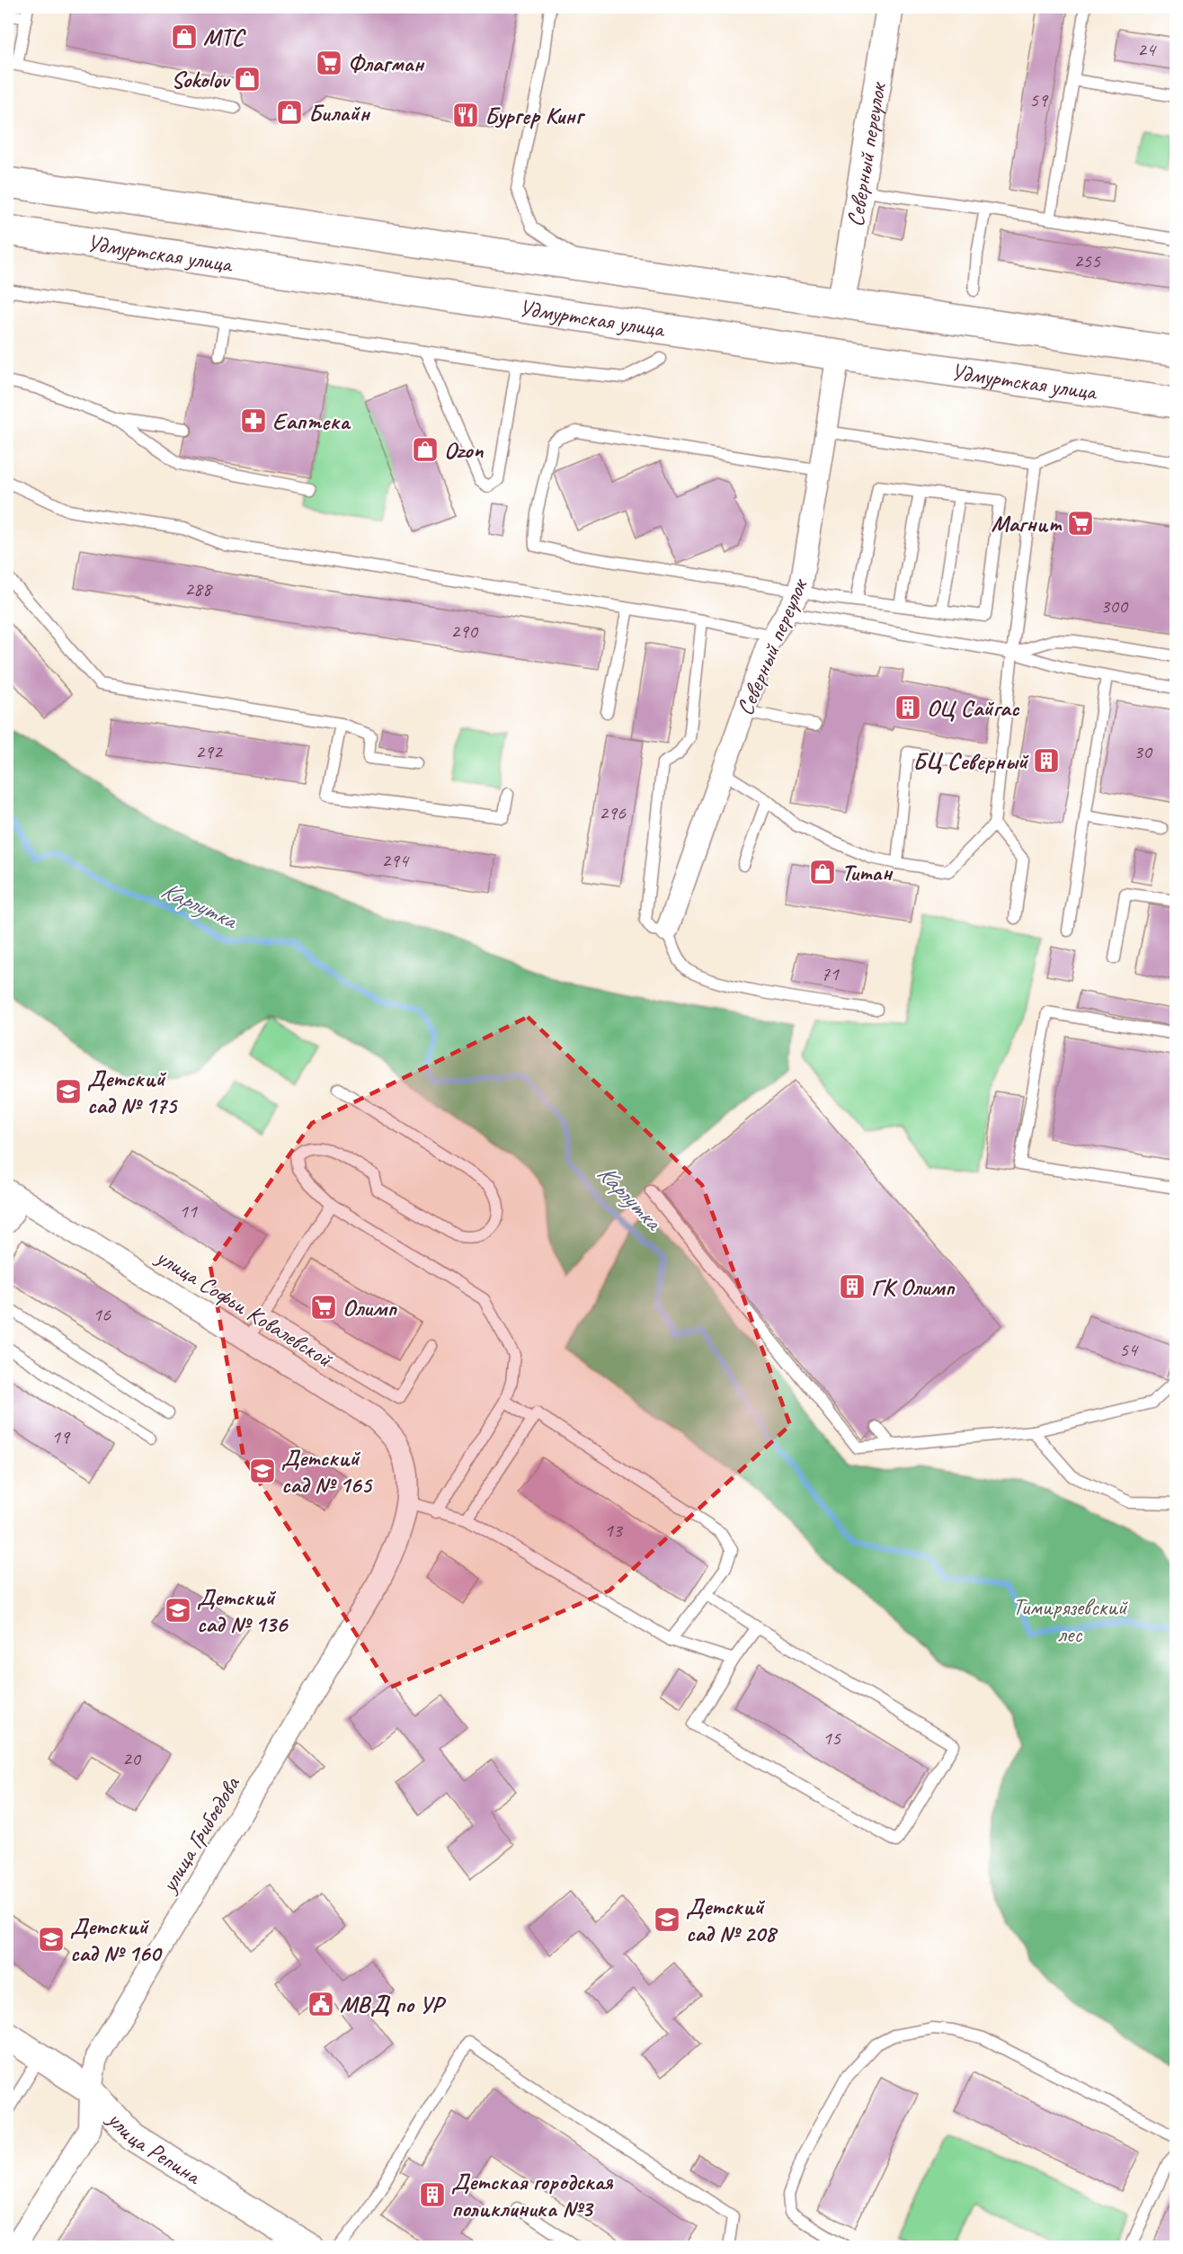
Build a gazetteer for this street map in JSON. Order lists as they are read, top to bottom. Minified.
{"streets":{"main road":["Удмуртская улица"],"street":["Северный переулок","улица Софьи Ковалевской","улица Грибоедова","улица Репина"]},"crossings":[["Северный переулок","Удмуртская улица"],["улица Софьи Ковалевской","улица Грибоедова"],["улица Грибоедова","улица Репина"]],"water":["Карлутка"],"parks":["Тимирязевский лес"],"places":{"shop":["МТС","Sokolov","Билайн","Ozon","Титан"],"supermarket":["Флагман","Магнит","Олимп"],"restaurant":["Бургер Кинг"],"pharmacy":["Еаптека"],"building":["ОЦ Сайгас","БЦ Северный","ГК Олимп","Детская городская поликлиника №3"],"school or university":["Детский сад № 175","Детский сад № 165","Детский сад № 136","Детский сад № 208","Детский сад № 160"],"public building":["МВД по УР"]},"house_numbers":["24","59","255","288","300","290","292","30","296","294","71","11","16","54","19","13","15","20"]}
